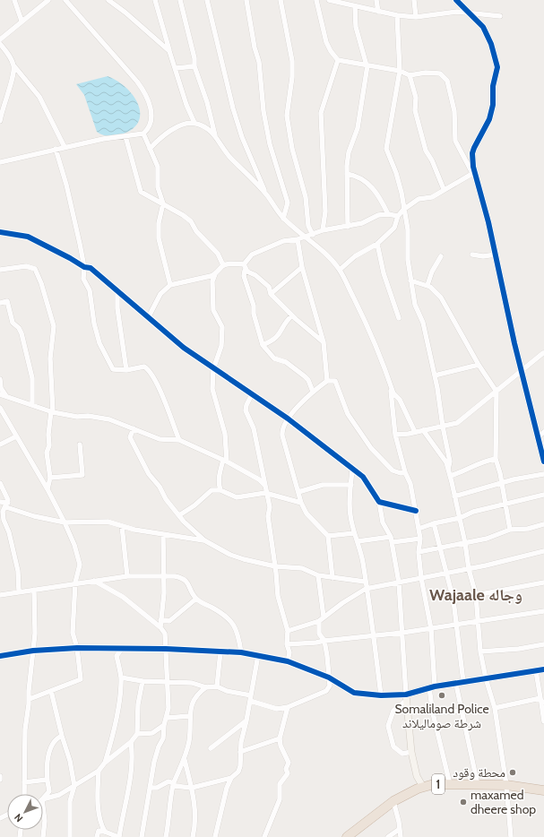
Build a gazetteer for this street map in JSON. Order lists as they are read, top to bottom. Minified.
{"streets":{"highway":["1"]},"districts":["Wajaale وجاله"],"places":["Somaliland Police شرطة صوماليلاند","محطة وقود","maxamed dheere shop"],"north":"bottom left"}
